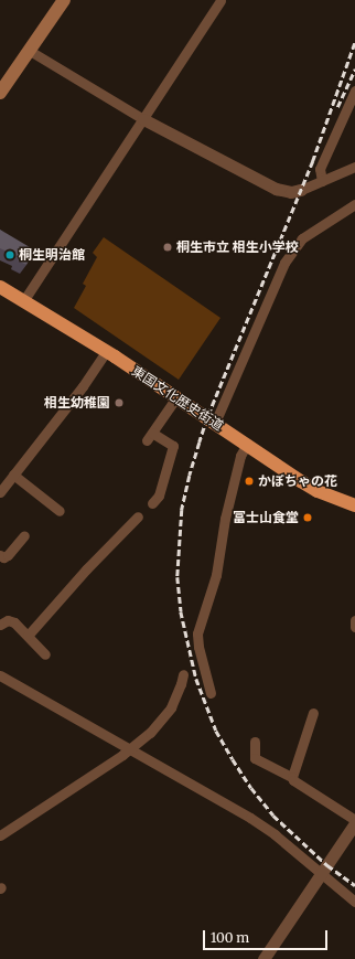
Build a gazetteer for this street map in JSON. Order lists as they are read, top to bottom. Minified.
{"streets":{"highway":["東国文化歴史街道"]},"places":["桐生市立 相生小学校","桐生明治館","相生幼稚園","かぼちゃの花","冨士山食堂"],"scale_bar":"100 m"}
